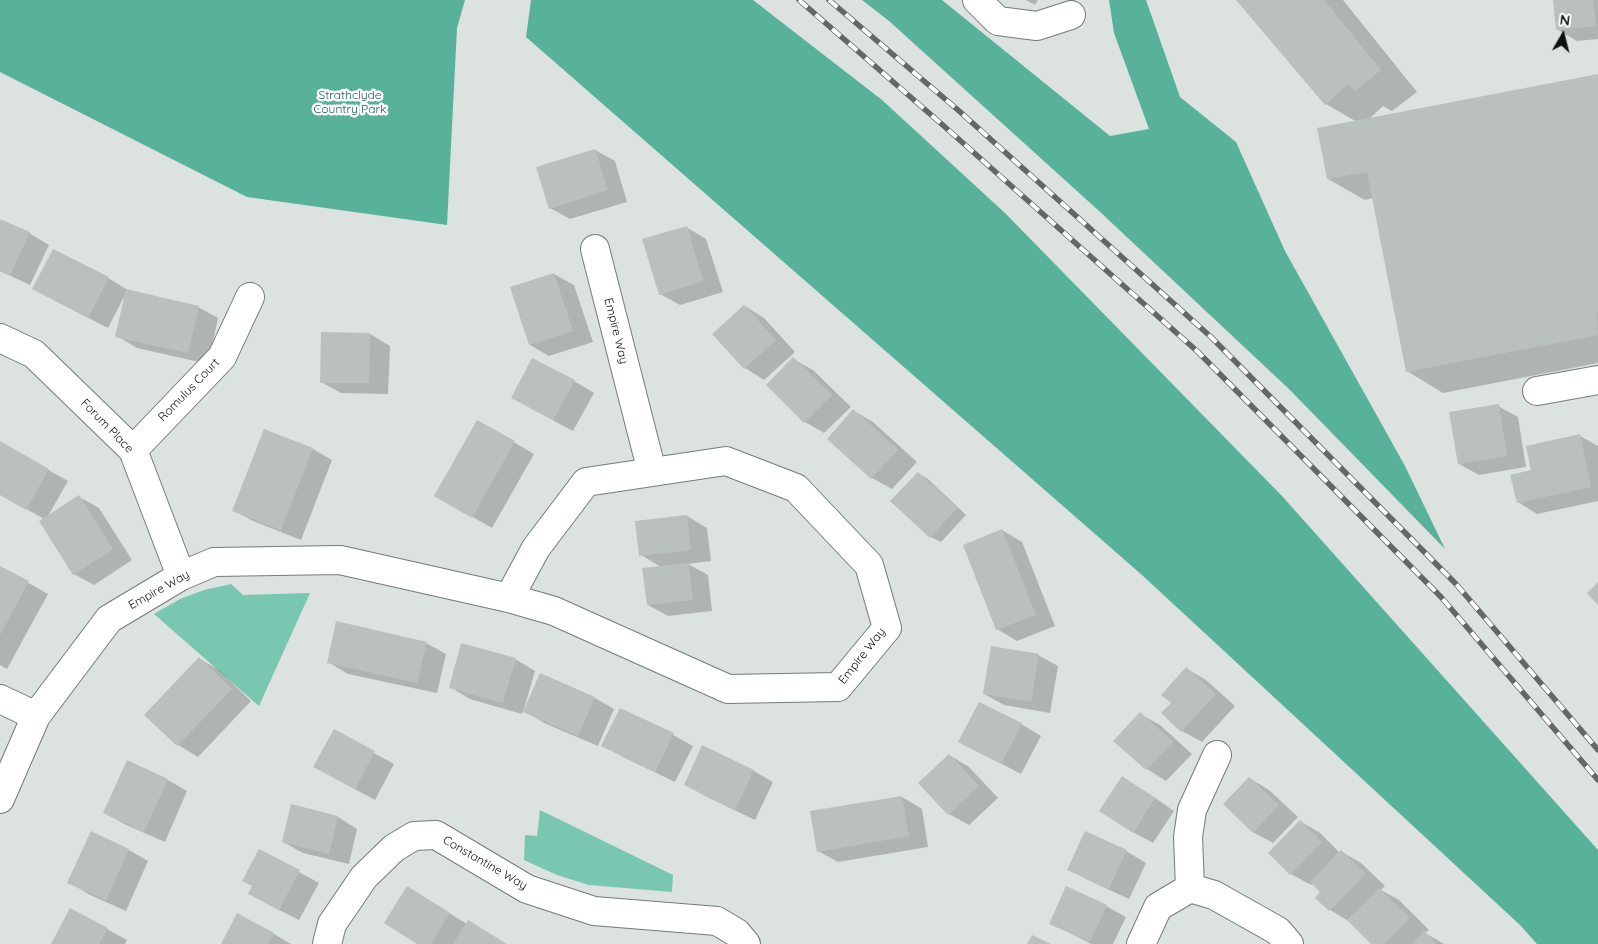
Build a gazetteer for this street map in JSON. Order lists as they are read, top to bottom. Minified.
{"streets":{"street":["Empire Way","Romulus Court","Forum Place","Constantine Way"]},"crossings":[["Empire Way","Forum Place"],["Romulus Court","Forum Place"]],"parks":["Strathclyde Country Park"],"north":"top"}
